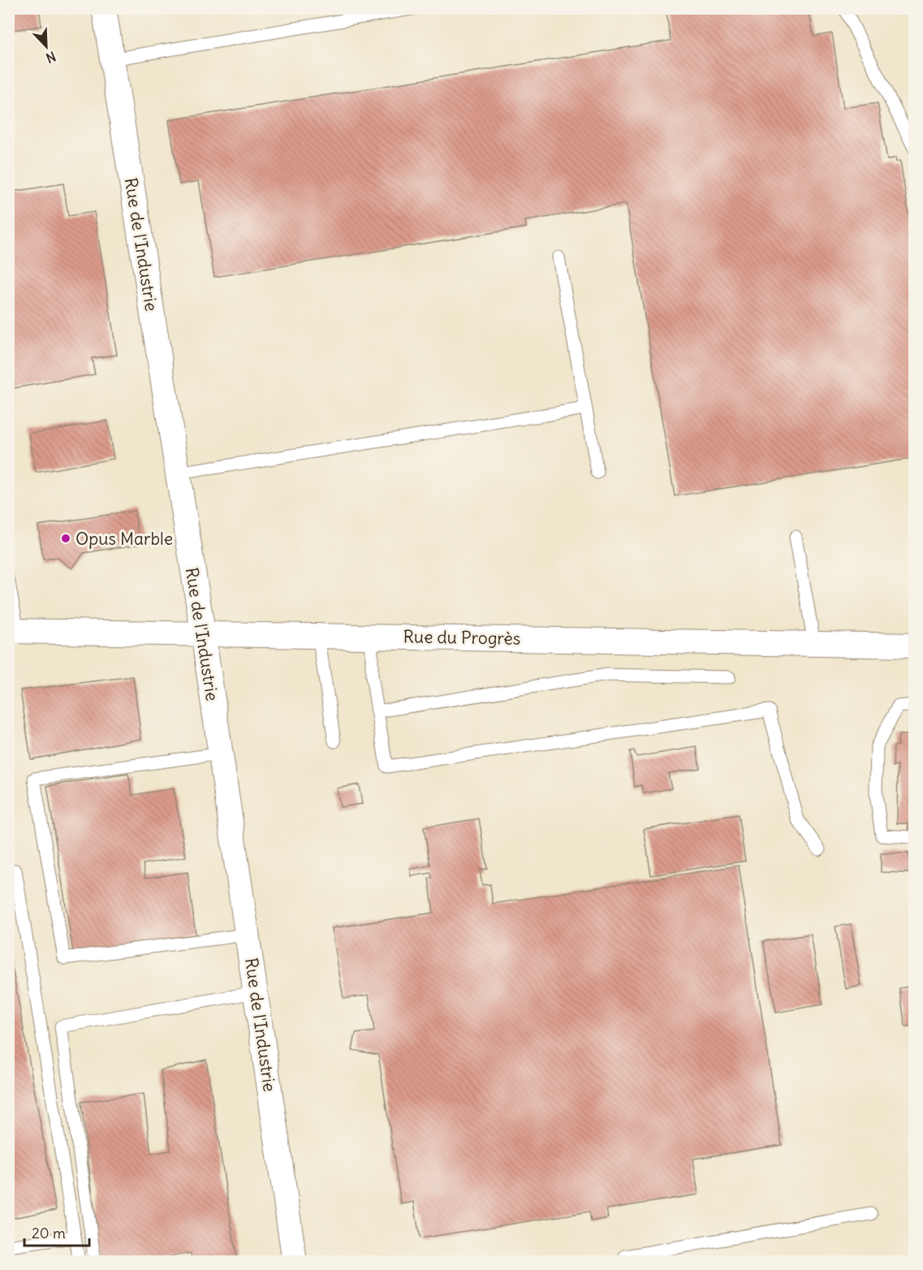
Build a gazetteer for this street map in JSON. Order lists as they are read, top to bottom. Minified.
{"streets":{"street":["Rue de l'Industrie","Rue du Progrès"]},"crossings":[["Rue de l'Industrie","Rue du Progrès"]],"places":["Opus Marble"],"scale_bar":"20 m","north":"bottom right"}
